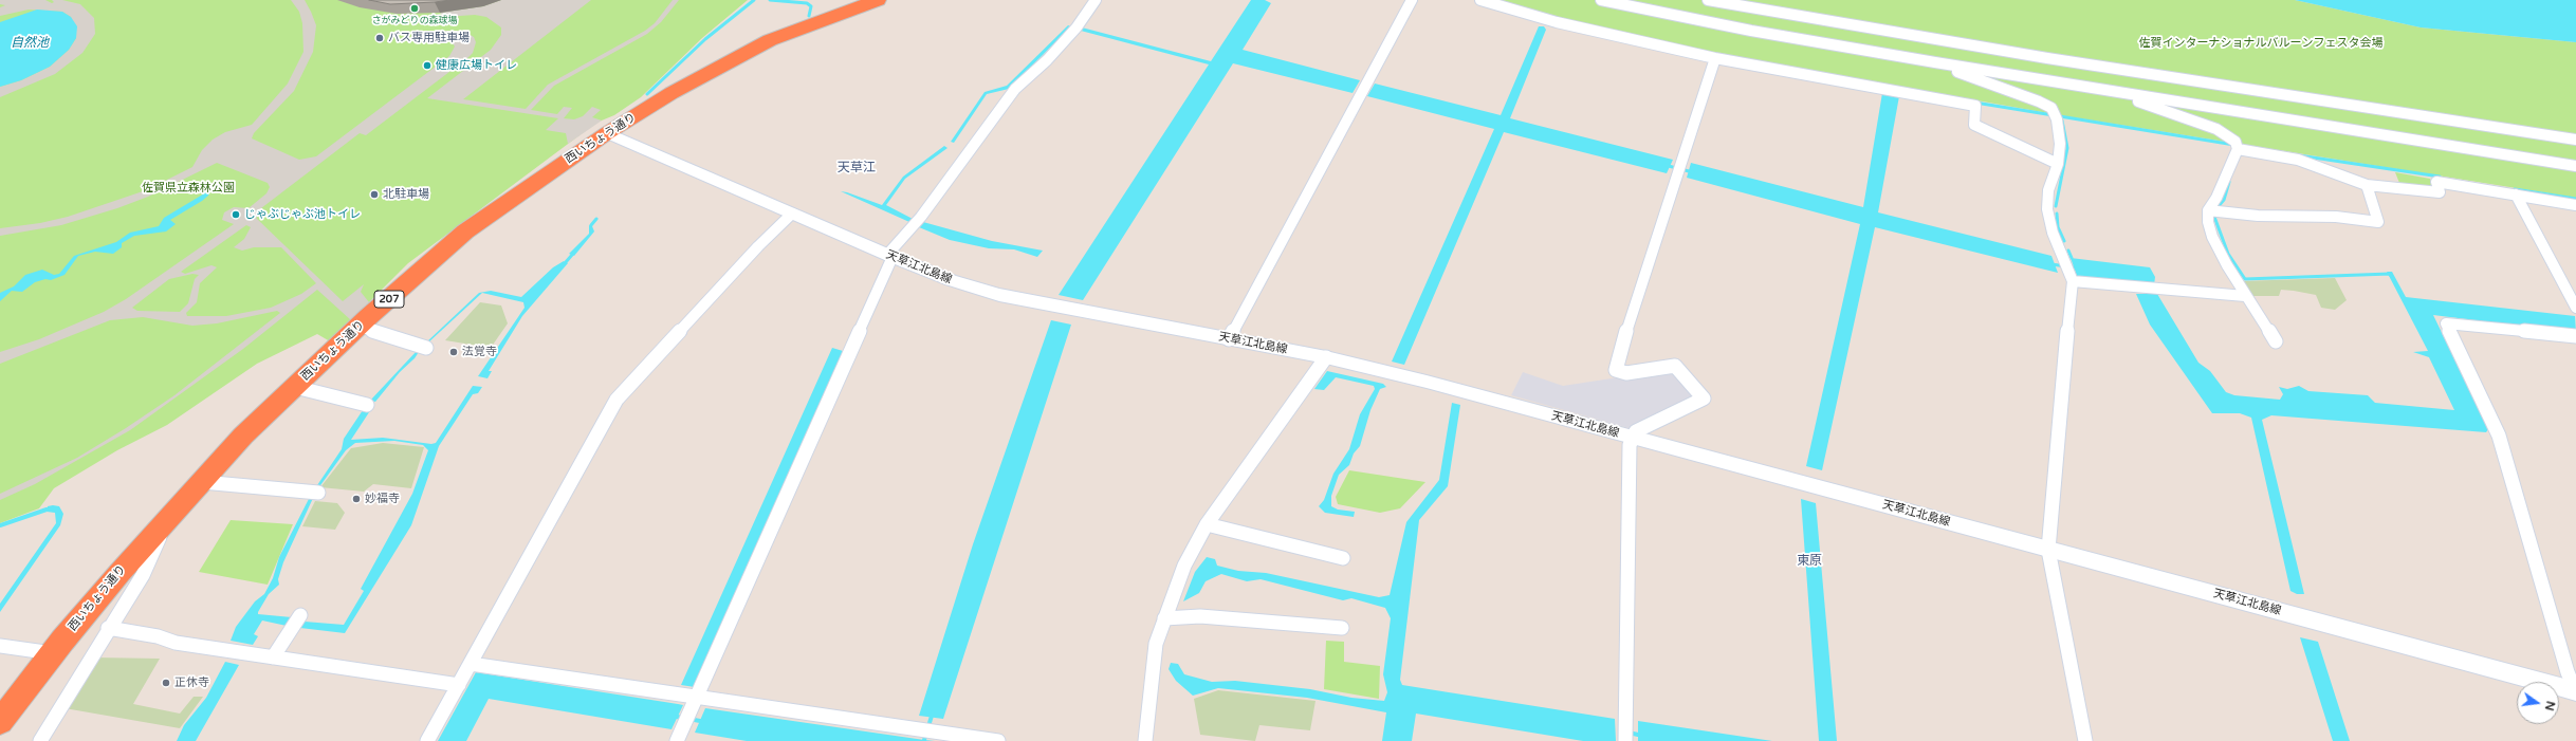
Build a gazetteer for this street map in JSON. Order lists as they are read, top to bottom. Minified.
{"streets":{"highway":["西いちょう通り","207"],"street":["天草江北島線"]},"crossings":[["西いちょう通り","天草江北島線"]],"districts":["天草江","東原"],"water":["自然池"],"parks":["佐賀インターナショナルバルーンフェスタ会場","佐賀県立森林公園"],"places":["さがみどりの森球場","バス専用駐車場","健康広場トイレ","北駐車場","じゃぶじゃぶ池トイレ","法覚寺","妙福寺","正休寺"],"north":"right"}
